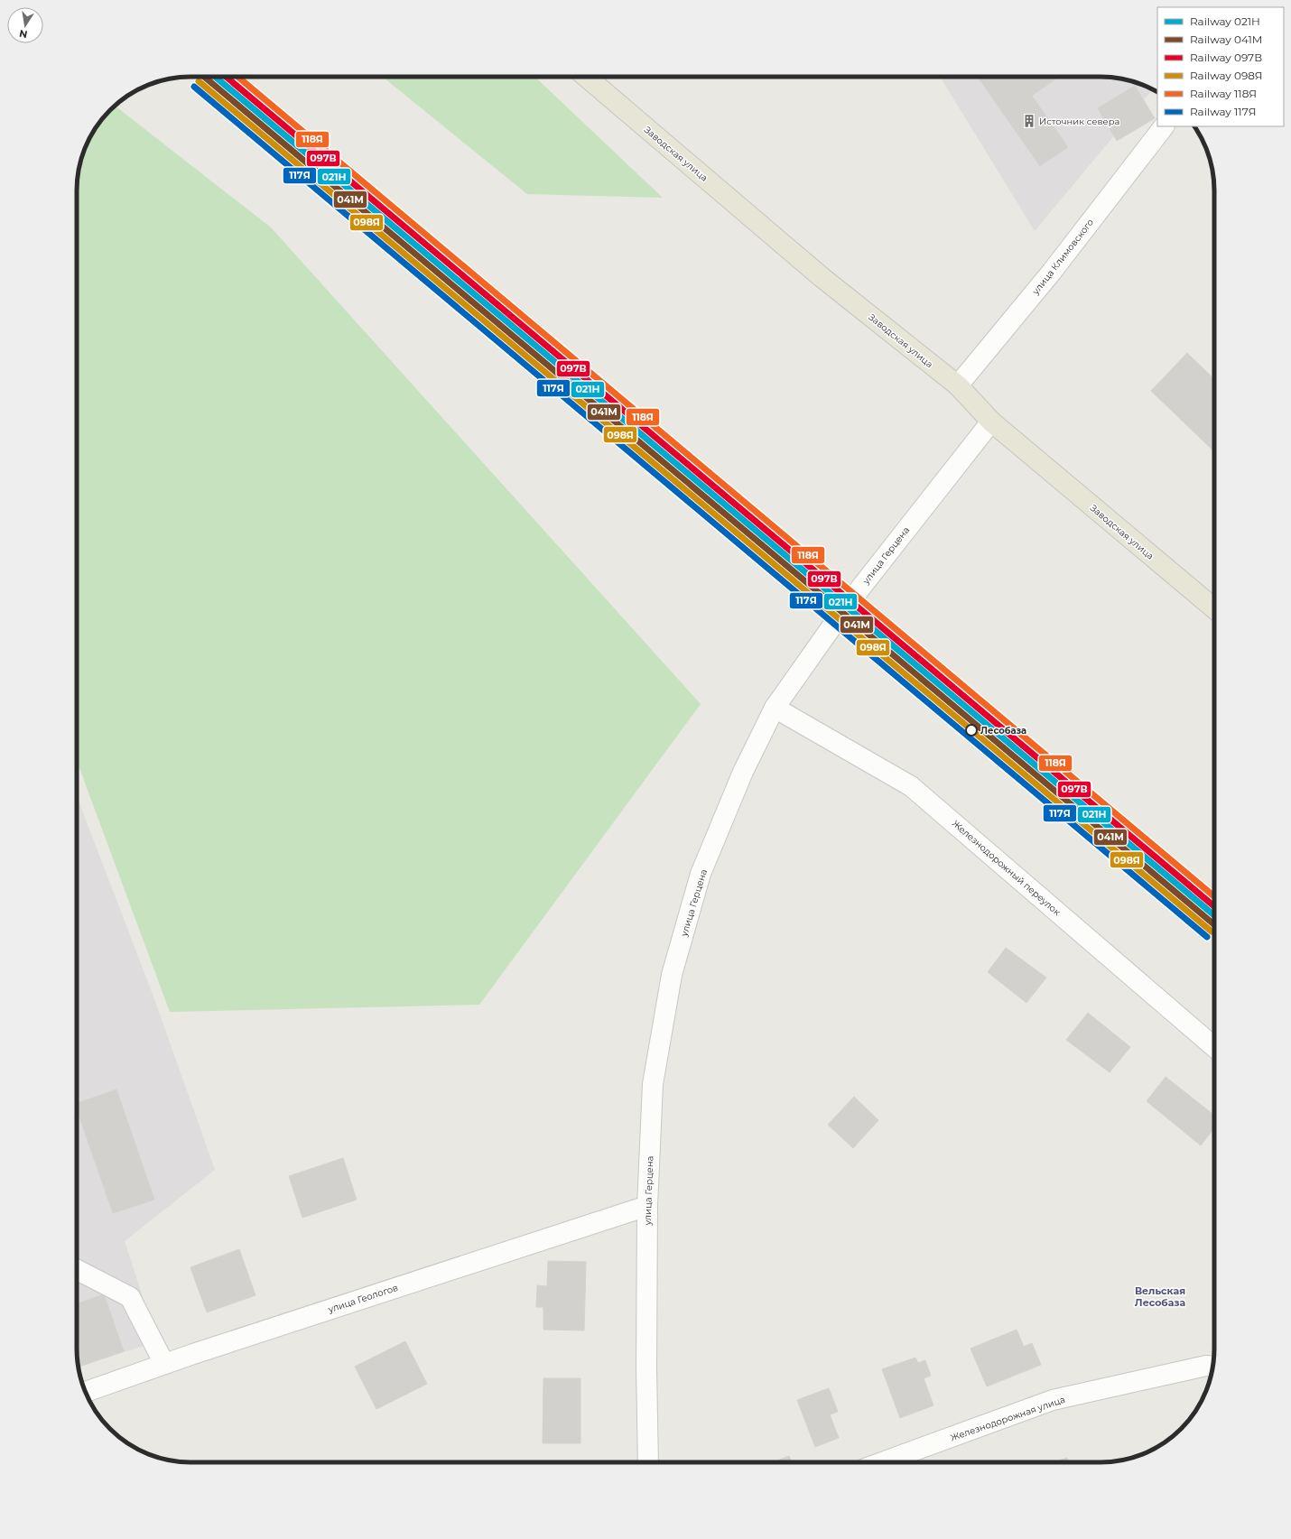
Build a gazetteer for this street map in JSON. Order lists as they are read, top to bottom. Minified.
{"streets":{"main road":["Заводская улица"],"street":["улица Климовского","улица Герцена","Железнодорожный переулок","улица Геологов","Железнодорожная улица"]},"crossings":[["Заводская улица","улица Климовского"],["Заводская улица","улица Герцена"],["улица Герцена","Железнодорожный переулок"],["улица Герцена","улица Геологов"]],"districts":["Вельская Лесобаза"],"places":{"building":["Источник севера"],"other":["Лесобаза"]},"lines":["rail line 021Н","rail line 041М","rail line 097В","rail line 118Я","rail line 098Я","rail line 117Я"],"legend":["Railway 021Н","Railway 041М","Railway 097В","Railway 098Я","Railway 118Я","Railway 117Я"],"north":"bottom"}
